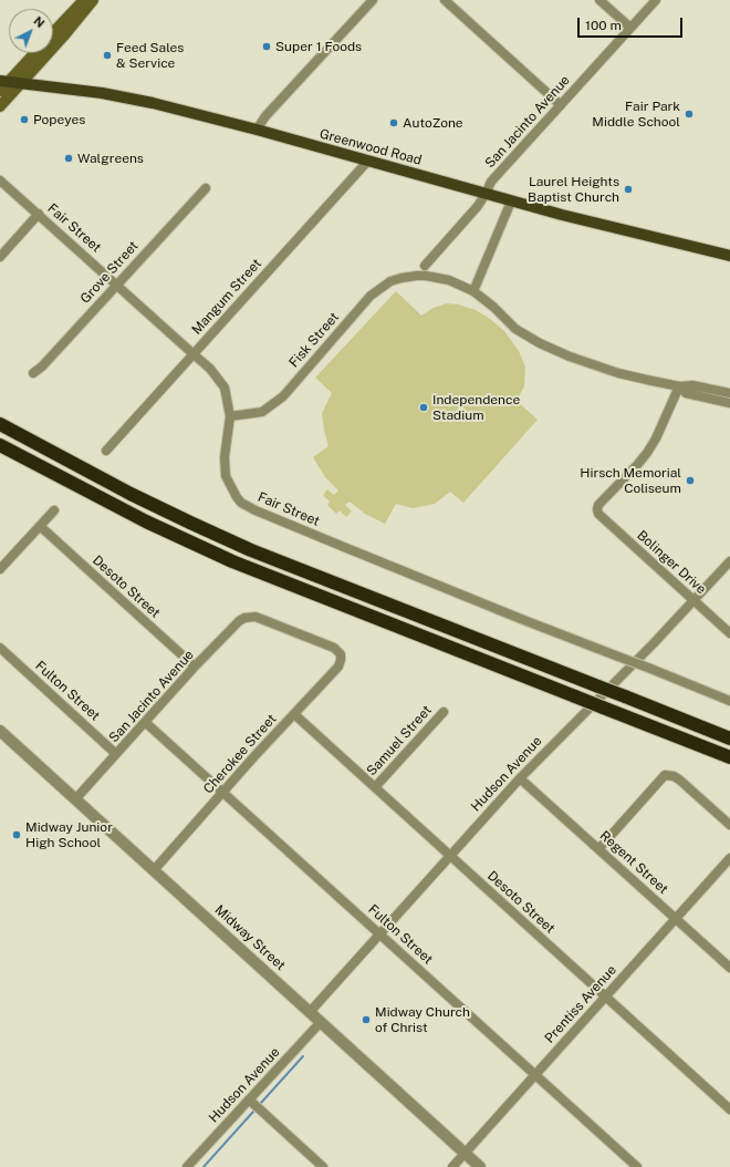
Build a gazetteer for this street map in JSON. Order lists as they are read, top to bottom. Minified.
{"streets":{"main road":["Greenwood Road"],"street":["San Jacinto Avenue","Fair Street","Grove Street","Mangum Street","Fisk Street","Bolinger Drive","Desoto Street","Fulton Street","Samuel Street","Cherokee Street","Hudson Avenue","Regent Street","Midway Street","Prentiss Avenue"]},"crossings":[["San Jacinto Avenue","Greenwood Road"],["San Jacinto Avenue","Desoto Street"],["San Jacinto Avenue","Fulton Street"],["San Jacinto Avenue","Cherokee Street"],["San Jacinto Avenue","Midway Street"],["Greenwood Road","Mangum Street"],["Fair Street","Grove Street"],["Fair Street","Mangum Street"],["Fair Street","Fisk Street"],["Fisk Street","Bolinger Drive"],["Bolinger Drive","Hudson Avenue"],["Desoto Street","Samuel Street"],["Desoto Street","Cherokee Street"],["Desoto Street","Hudson Avenue"],["Desoto Street","Prentiss Avenue"],["Fulton Street","Cherokee Street"],["Fulton Street","Hudson Avenue"],["Fulton Street","Prentiss Avenue"],["Cherokee Street","Midway Street"],["Hudson Avenue","Regent Street"],["Hudson Avenue","Midway Street"],["Regent Street","Prentiss Avenue"],["Midway Street","Prentiss Avenue"]],"places":["Super 1 Foods","Feed Sales & Service","Fair Park Middle School","Popeyes","AutoZone","Walgreens","Laurel Heights Baptist Church","Independence Stadium","Hirsch Memorial Coliseum","Midway Junior High School","Midway Church of Christ"],"scale_bar":"100 m","north":"top right"}
